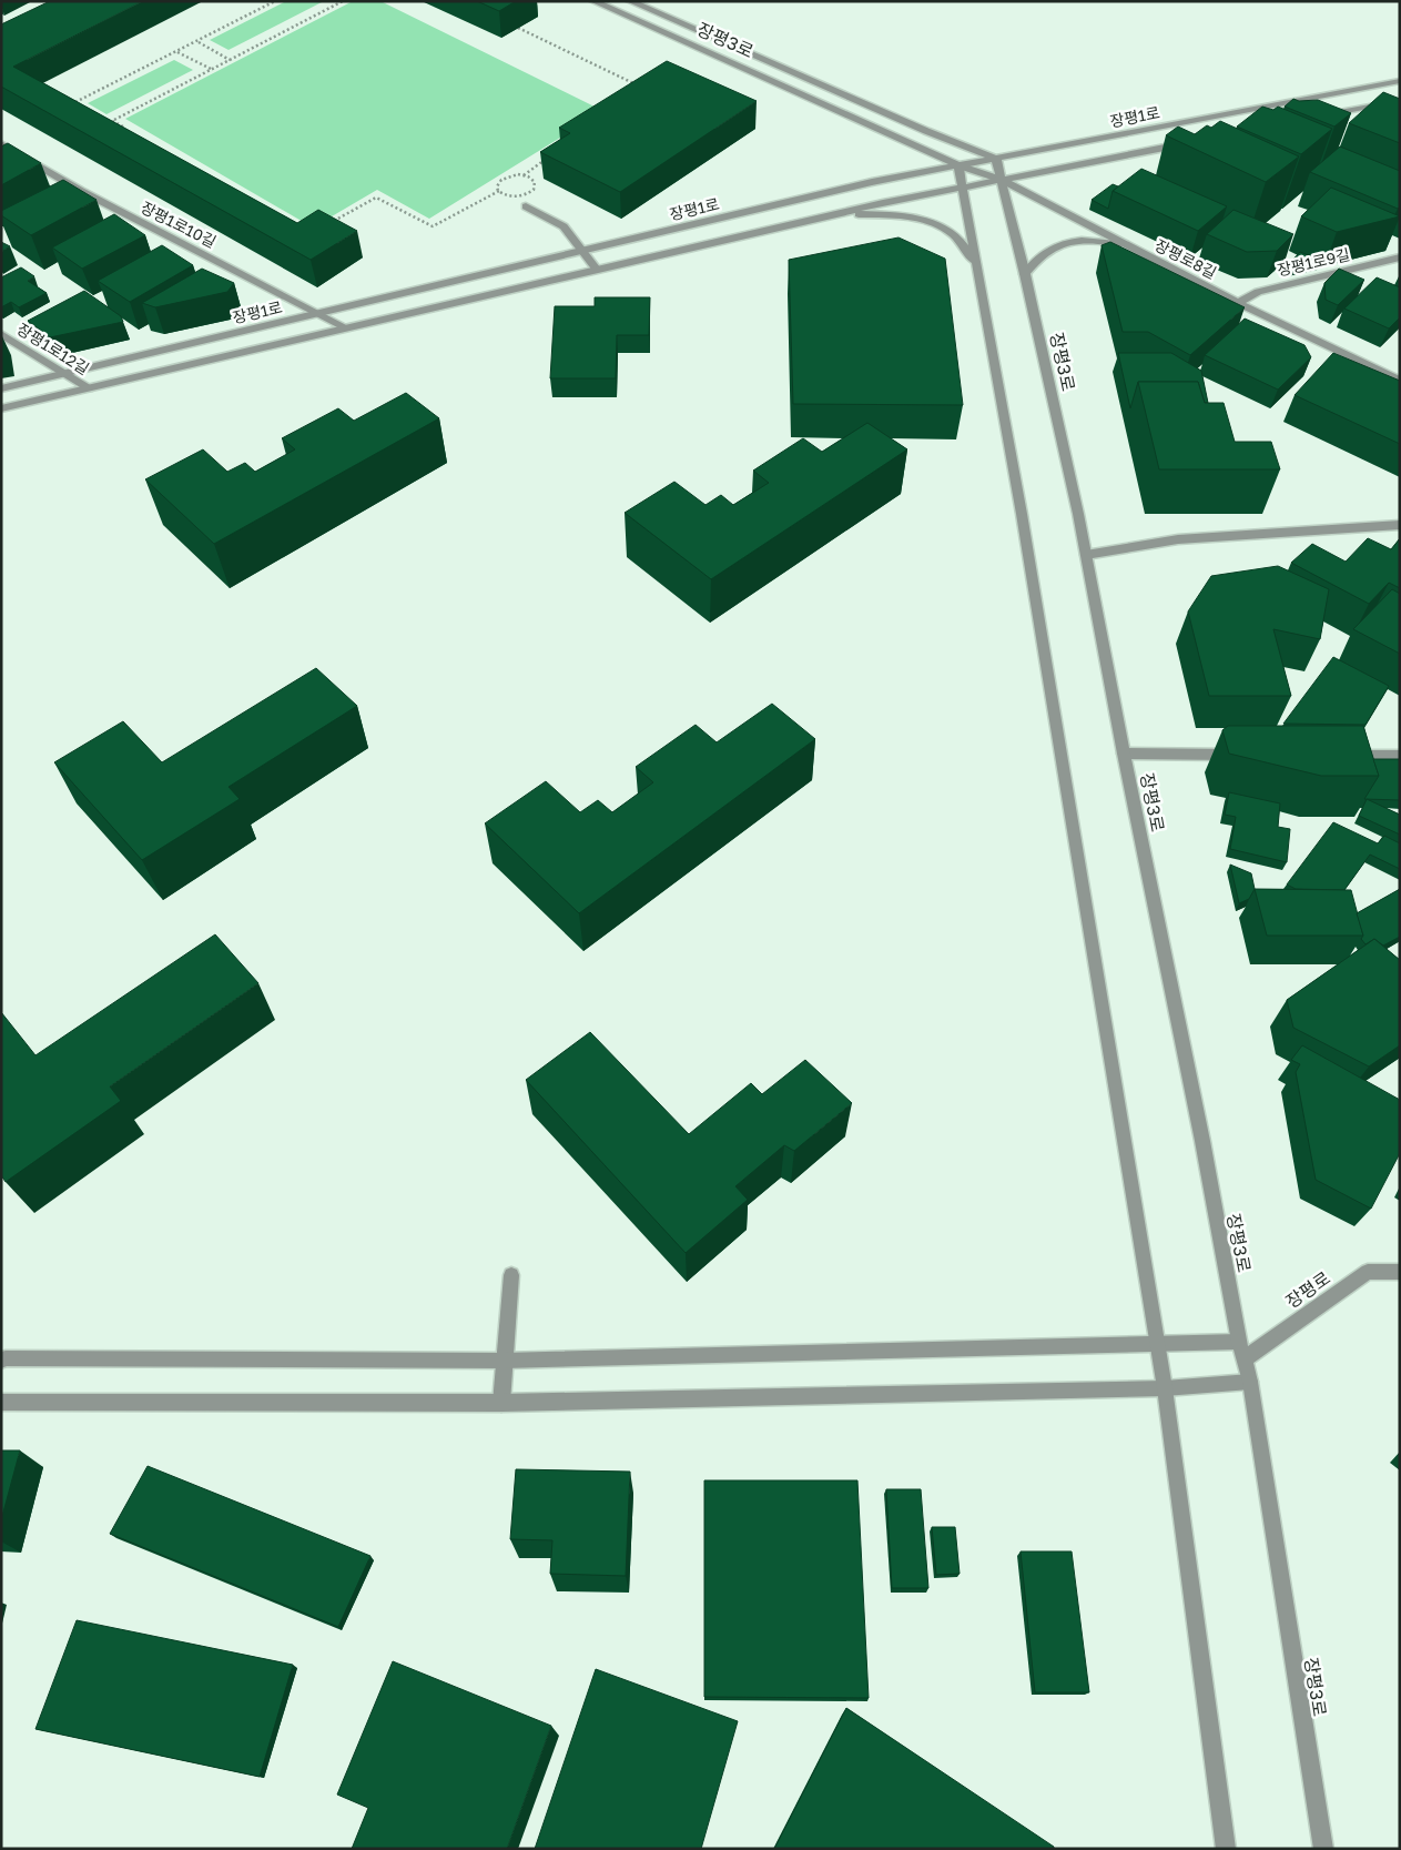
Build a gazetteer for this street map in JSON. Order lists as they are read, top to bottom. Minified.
{"streets":{"street":["장평3로","장평1로","장평1로10길","장평로8길","장평1로9길","장평1로12길","장평로"]},"crossings":[["장평3로","장평1로"],["장평3로","장평로8길"],["장평3로","장평로"],["장평1로","장평1로10길"],["장평1로","장평로8길"],["장평1로","장평1로12길"],["장평로8길","장평1로9길"]]}
